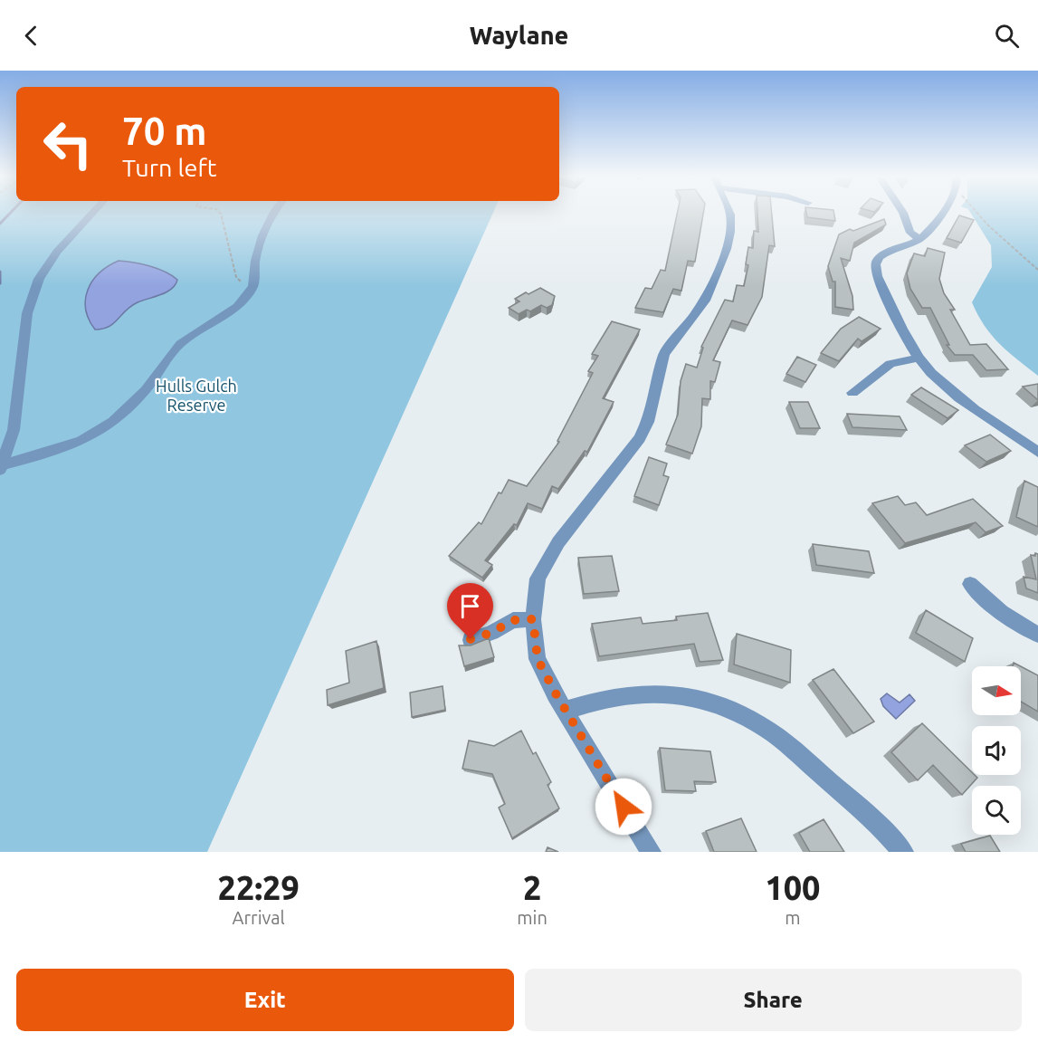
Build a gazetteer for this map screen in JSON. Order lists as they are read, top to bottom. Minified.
{"parks":["Hulls Gulch Reserve"],"north":"right","page":{"header":"Waylane","turn":["70 m","Turn left"],"eta":["22:29","Arrival","2","min","100","m"],"buttons":["Exit","Share"]}}
